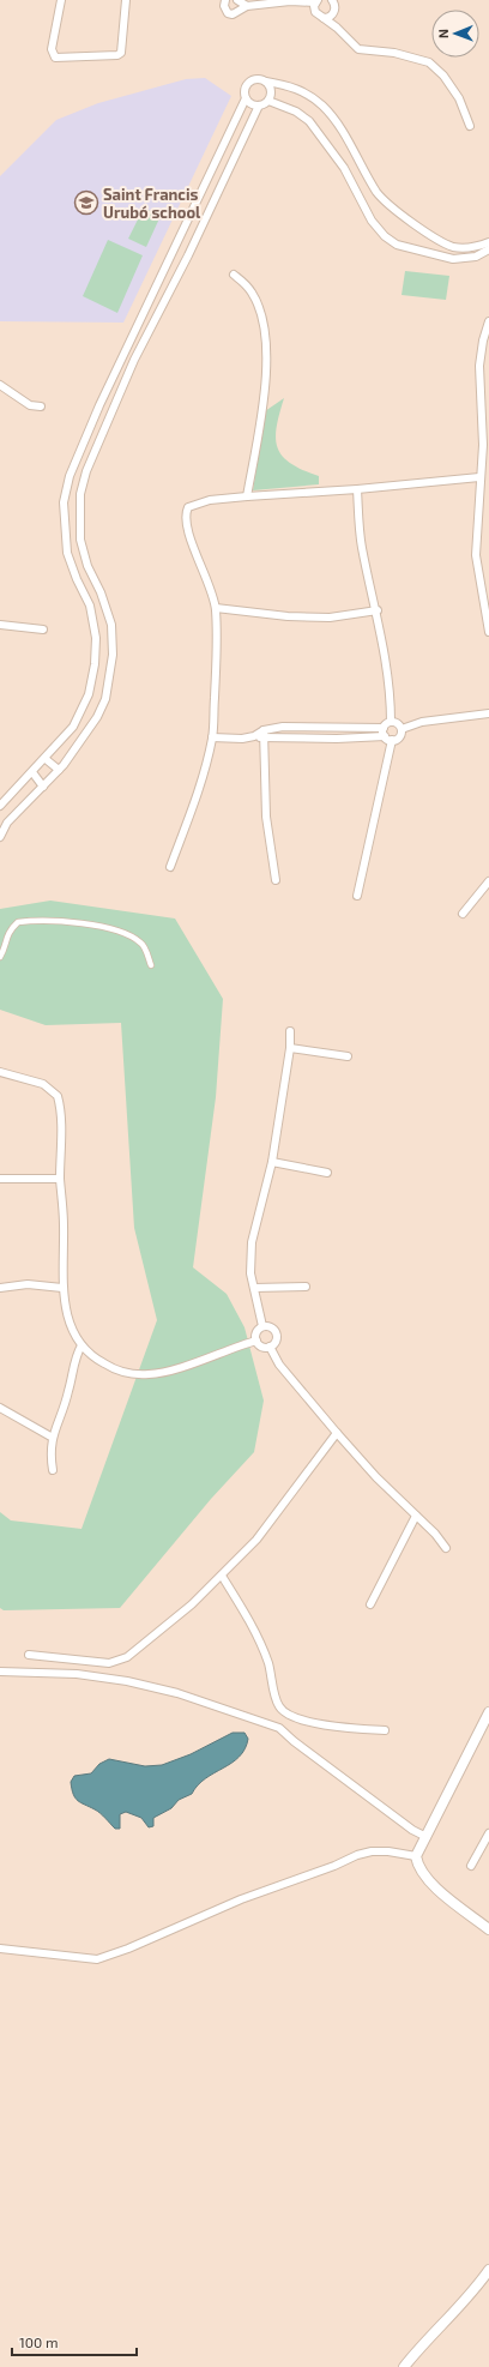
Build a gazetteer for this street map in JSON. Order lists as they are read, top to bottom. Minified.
{"places":{"school or university":["Saint Francis Urubó school"]},"scale_bar":"100 m","north":"left"}
